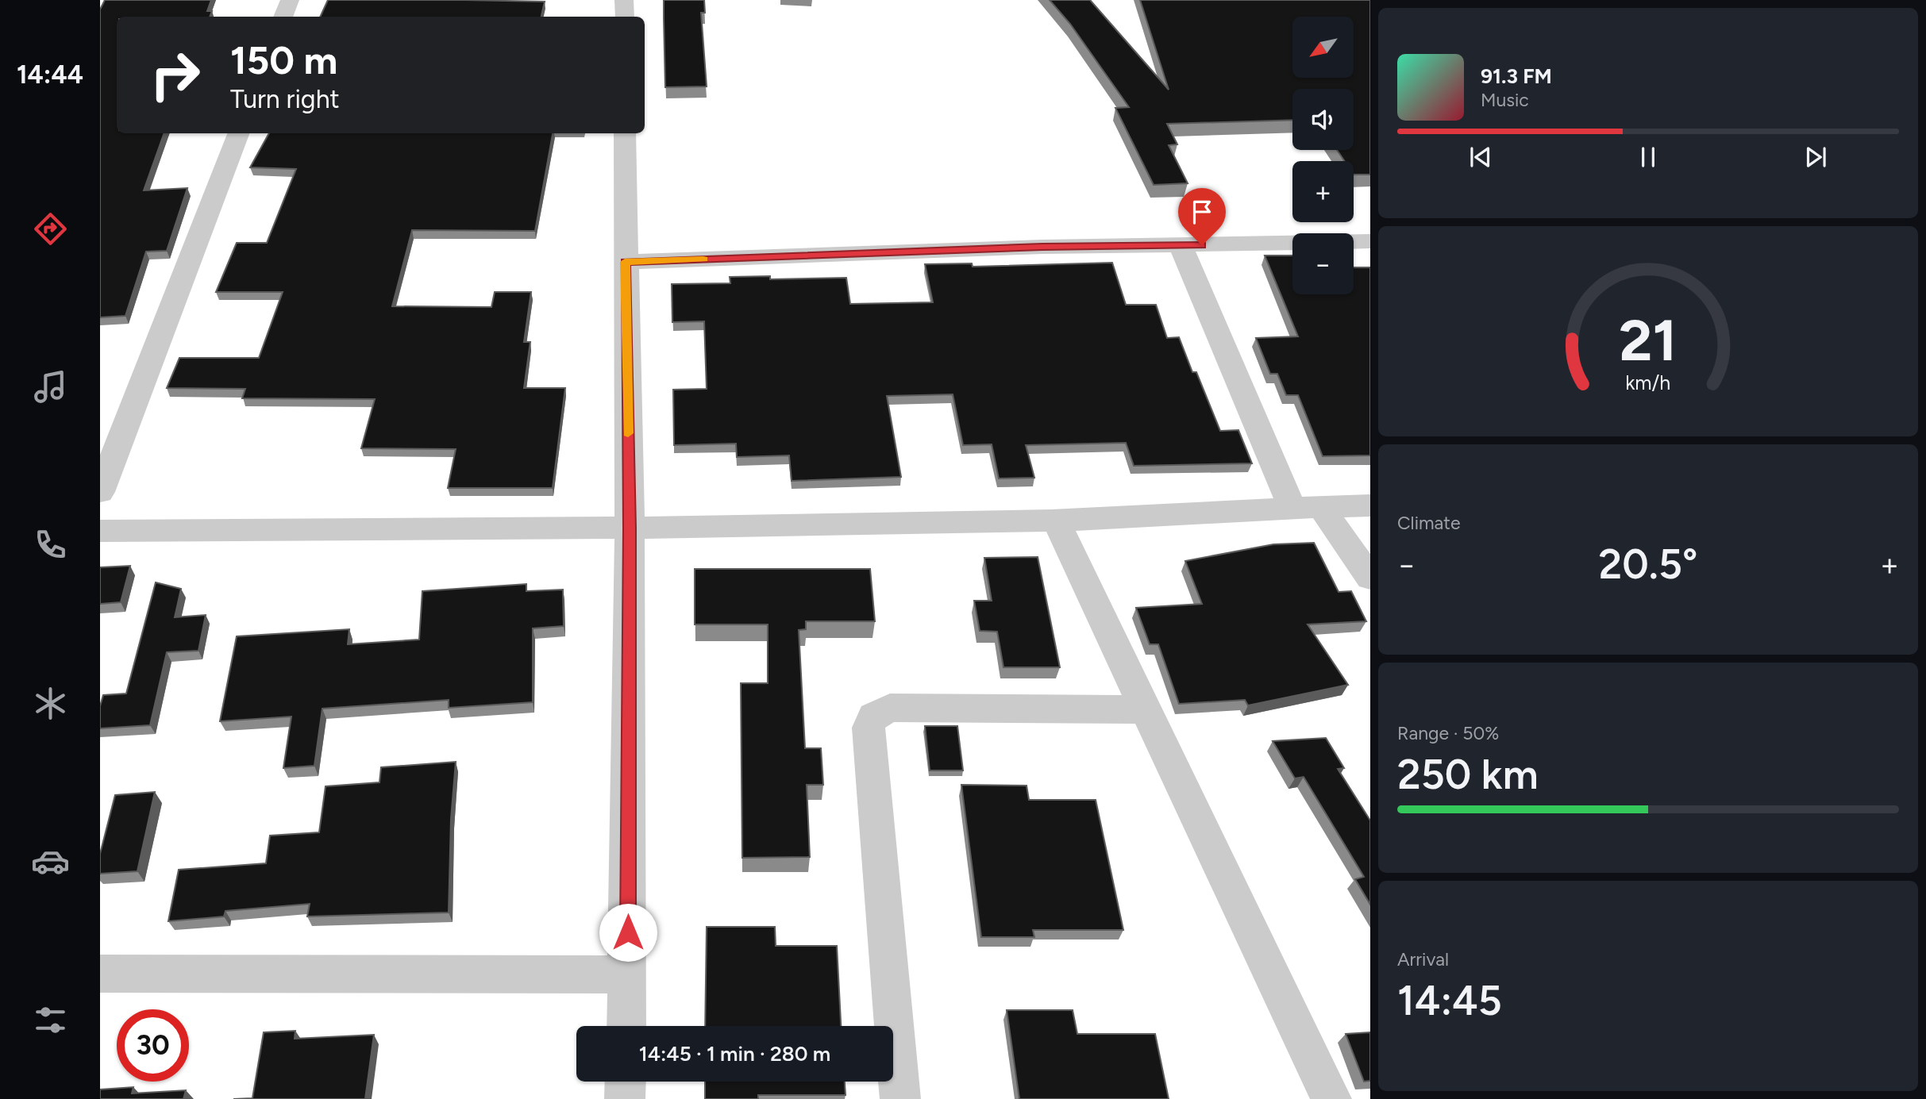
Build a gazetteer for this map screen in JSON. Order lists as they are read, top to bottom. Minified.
{"north":"bottom left","page":{"tabs":"14:44","map_buttons":["+","−"],"turn":["150 m","Turn right"],"song":["91.3 FM","Music"],"tile":["Climate",["Range · 50%","250 km"],["Arrival","14:45"]],"heat":["−","20.5°","+"],"limit":"30","trip":"14:45 · 1 min · 280 m","gauge":["21","km/h"]}}
